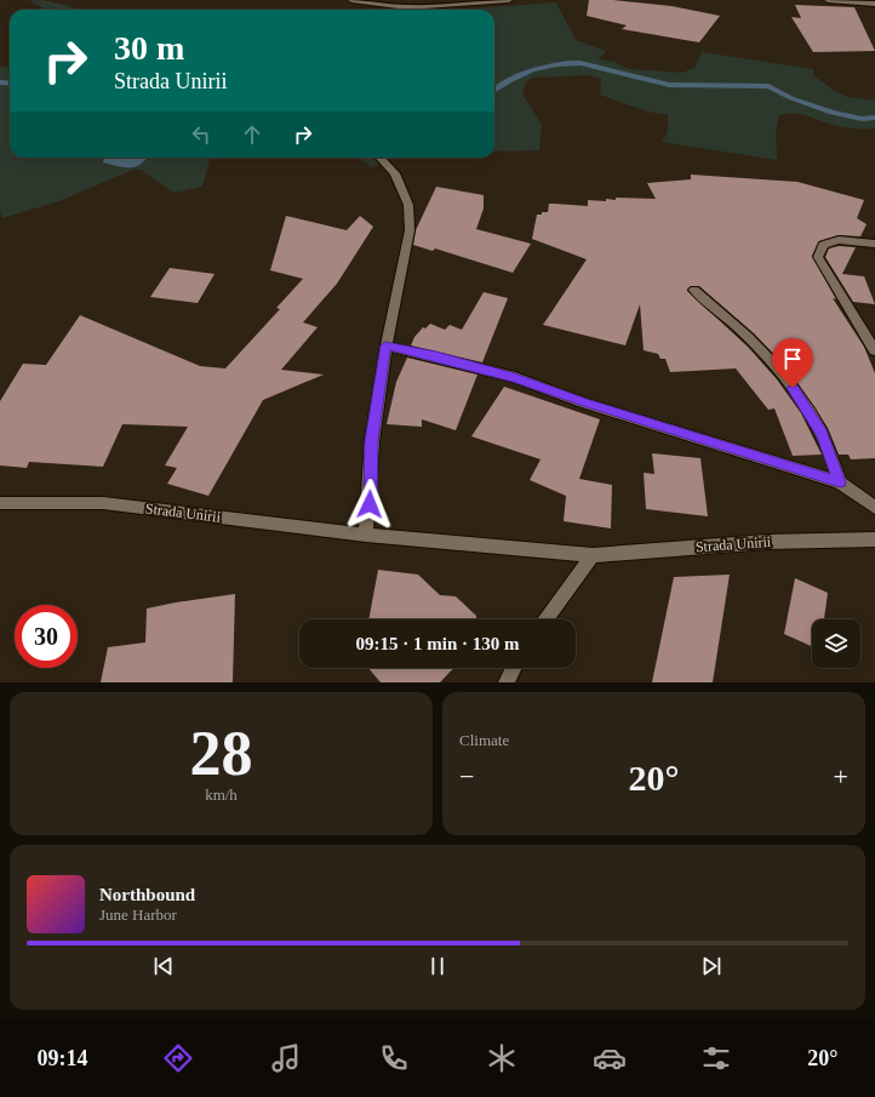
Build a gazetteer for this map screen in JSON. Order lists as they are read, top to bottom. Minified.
{"streets":{"street":["Strada Unirii"]},"page":{"turn":["30 m","Strada Unirii"],"limit":"30","trip":"09:15 · 1 min · 130 m","tile":[["28","km/h"],"Climate"],"heat":["−","20°","+"],"song":["Northbound","June Harbor"],"tabs":["09:14","20°"]}}
